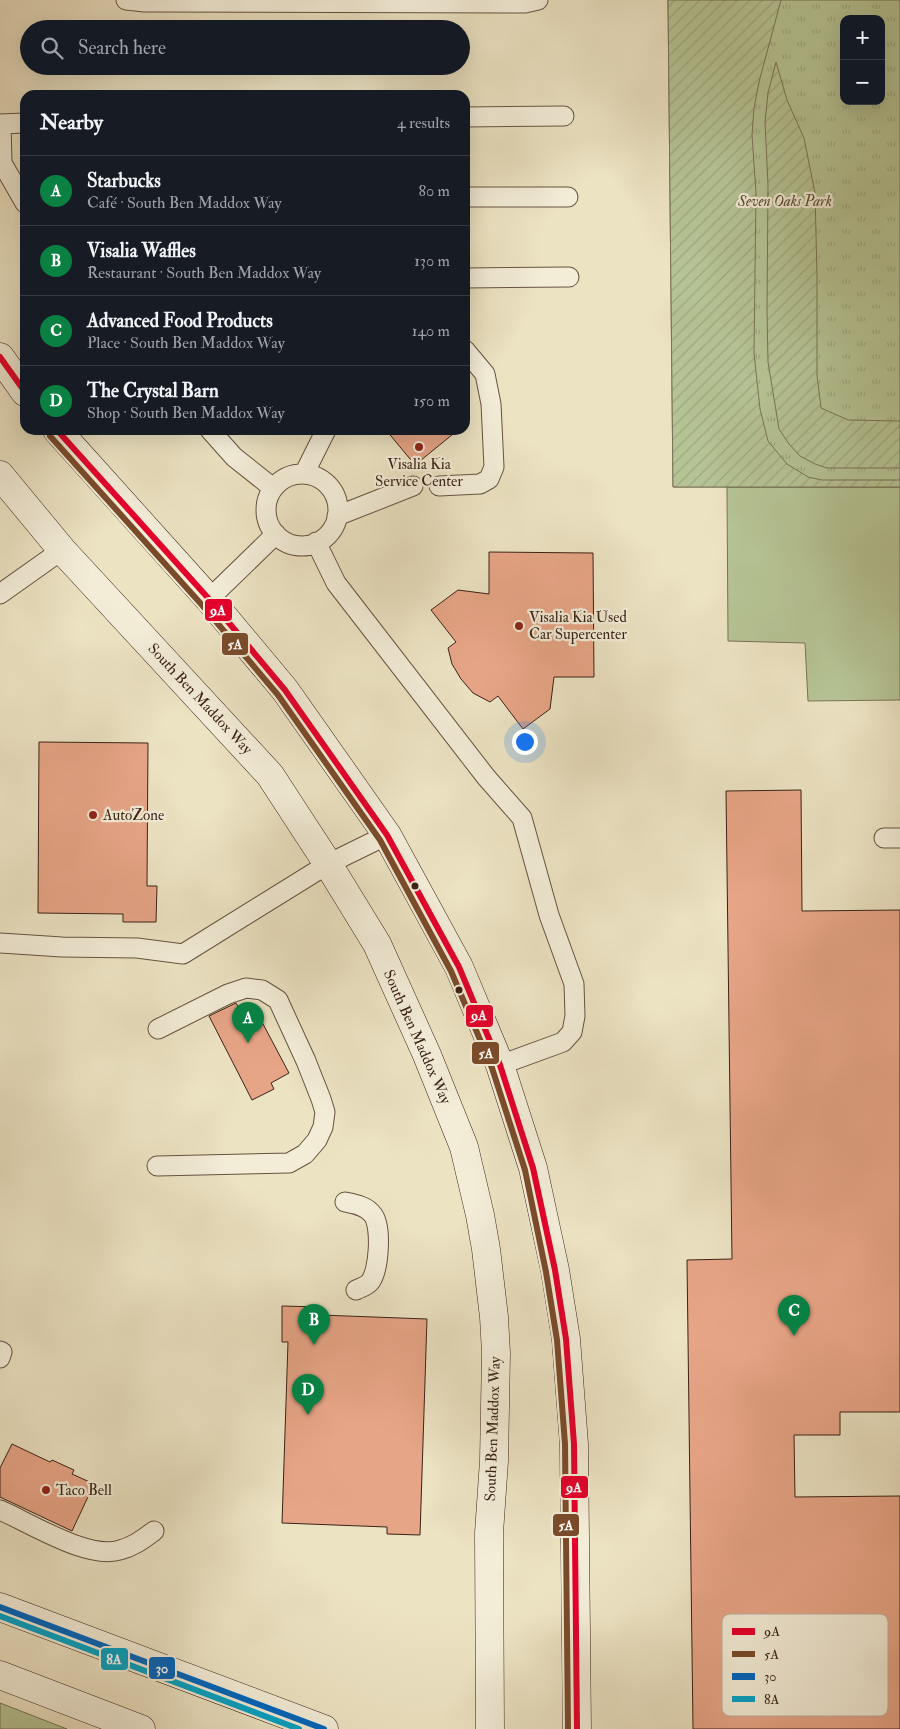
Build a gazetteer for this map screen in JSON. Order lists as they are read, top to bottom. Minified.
{"streets":{"main road":["South Ben Maddox Way"]},"parks":["Seven Oaks Park"],"places":["Visalia Kia Service Center","Visalia Kia Used Car Supercenter","AutoZone","Taco Bell"],"lines":["transit line 9A","transit line 5A","transit line 30","transit line 8A"],"legend":["9A","5A","30","8A"],"page":{"map_buttons":["+","−"],"search":"Search here","heading":["Nearby","4 results"],"list":[{"mark":"A","name":"Starbucks","note":"Café · South Ben Maddox Way","value":"80 m"},{"mark":"B","name":"Visalia Waffles","note":"Restaurant · South Ben Maddox Way","value":"130 m"},{"mark":"C","name":"Advanced Food Products","note":"Place · South Ben Maddox Way","value":"140 m"},{"mark":"D","name":"The Crystal Barn","note":"Shop · South Ben Maddox Way","value":"150 m"}],"pins":["A","C","B","D"]}}
